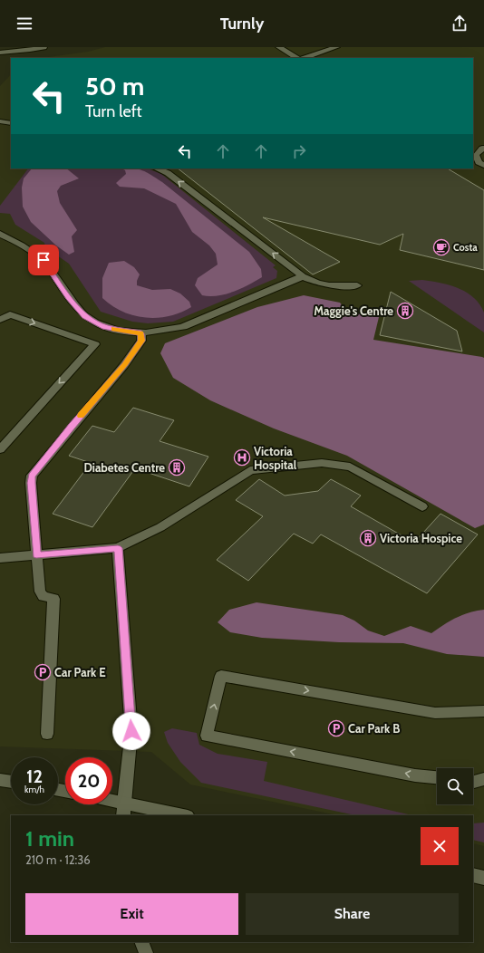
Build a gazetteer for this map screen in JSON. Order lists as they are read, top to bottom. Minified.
{"places":{"cafe":["Costa"],"building":["Maggie's Centre","Diabetes Centre","Victoria Hospice"],"hospital":["Victoria Hospital"],"parking":["Car Park E","Car Park B"]},"page":{"header":"Turnly","turn":["50 m","Turn left"],"speed":"12 km/h","limit":"20","heading":["1 min","210 m · 12:36"],"buttons":["Exit","Share"]}}
